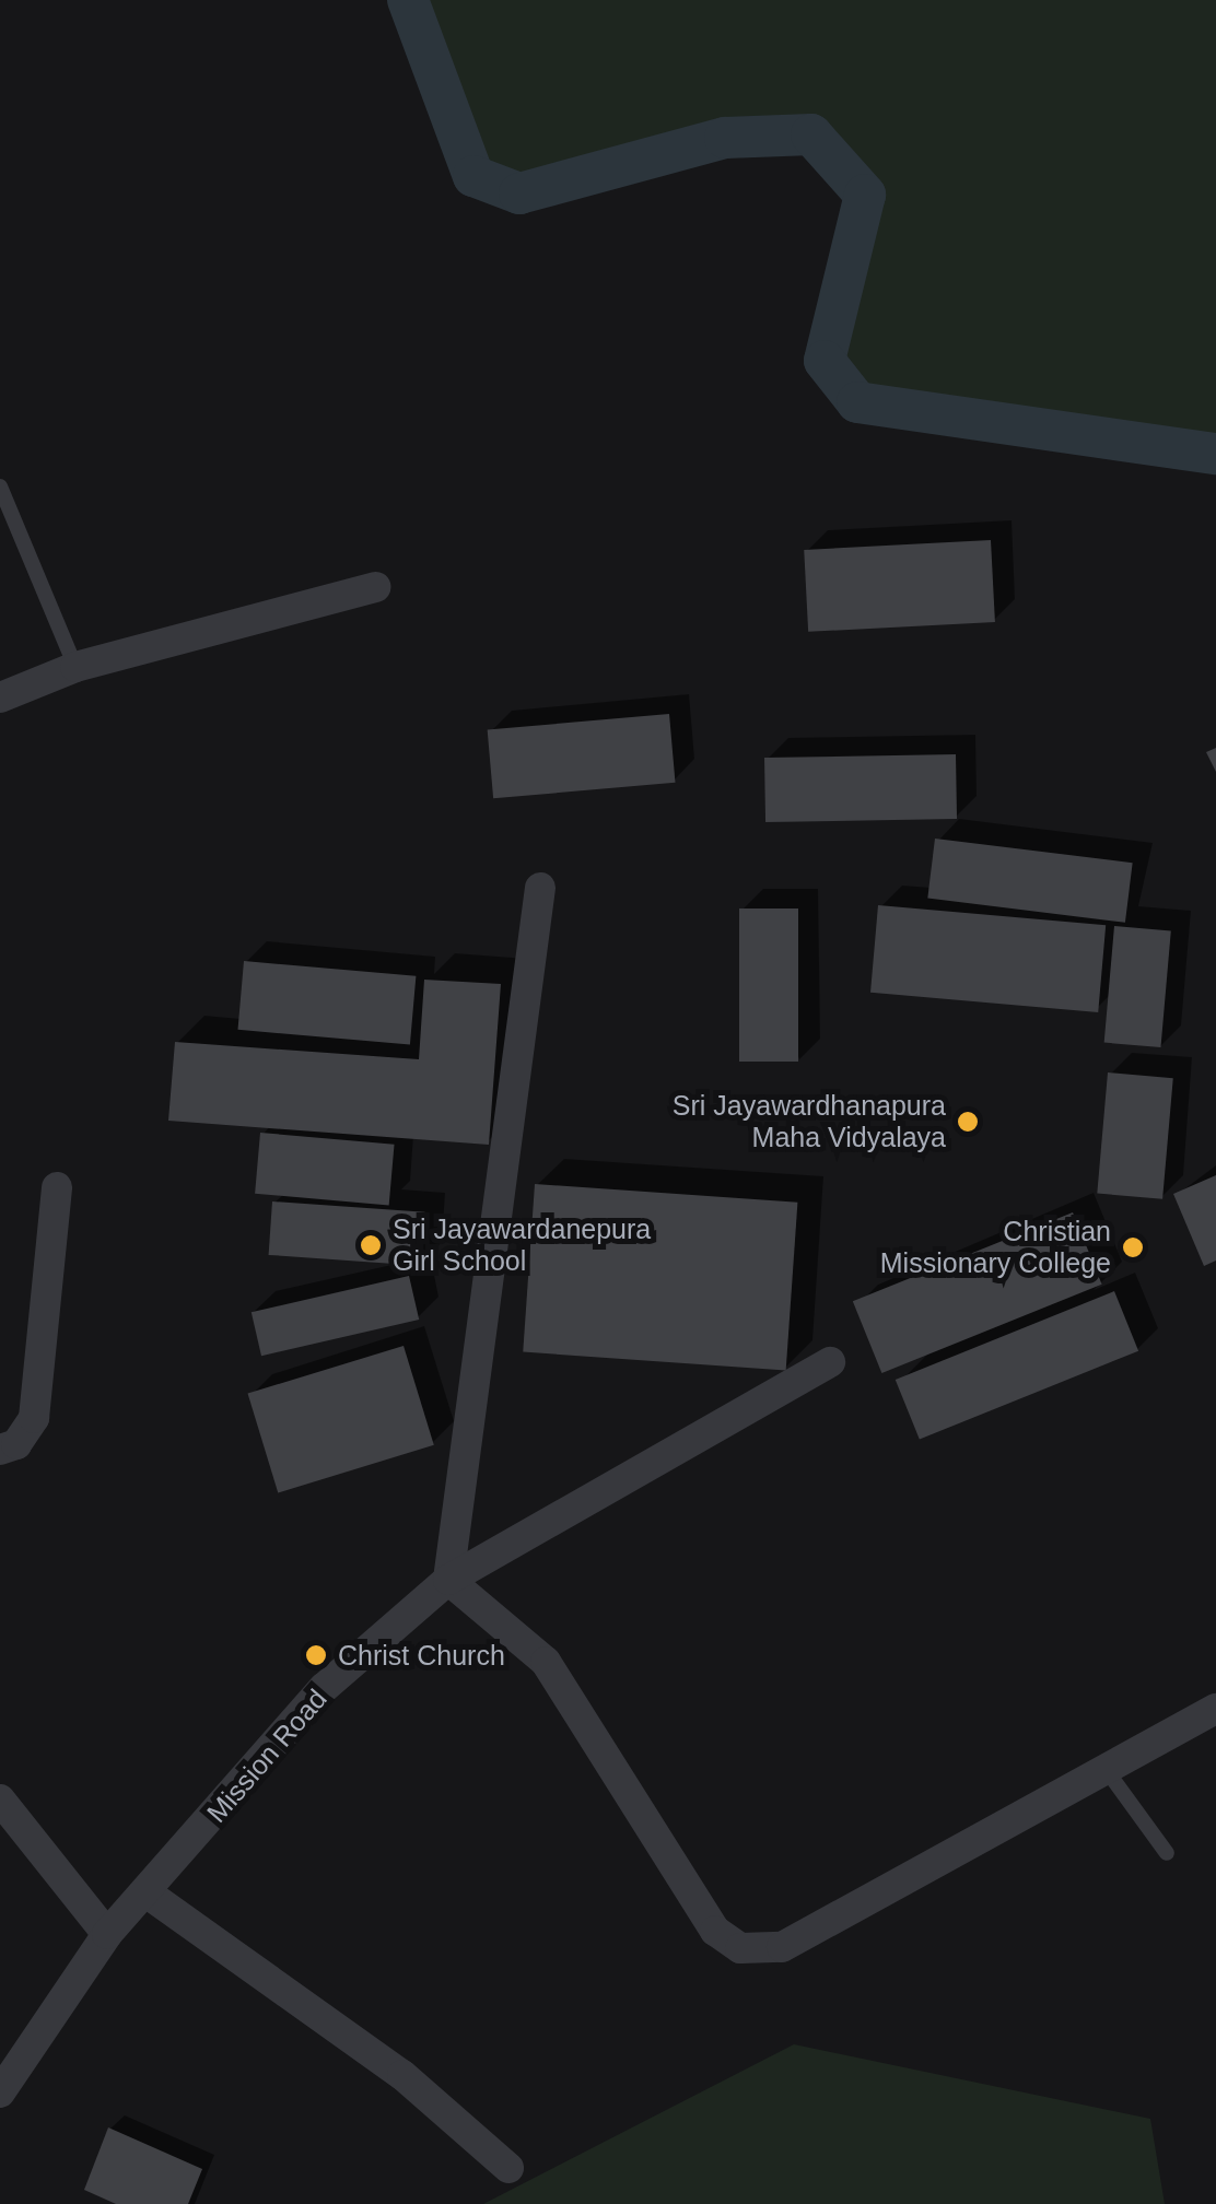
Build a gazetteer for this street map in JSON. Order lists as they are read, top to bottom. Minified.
{"streets":{"street":["Mission Road"]},"places":["Sri Jayawardhanapura Maha Vidyalaya","Sri Jayawardanepura Girl School","Christian Missionary College","Christ Church"]}
